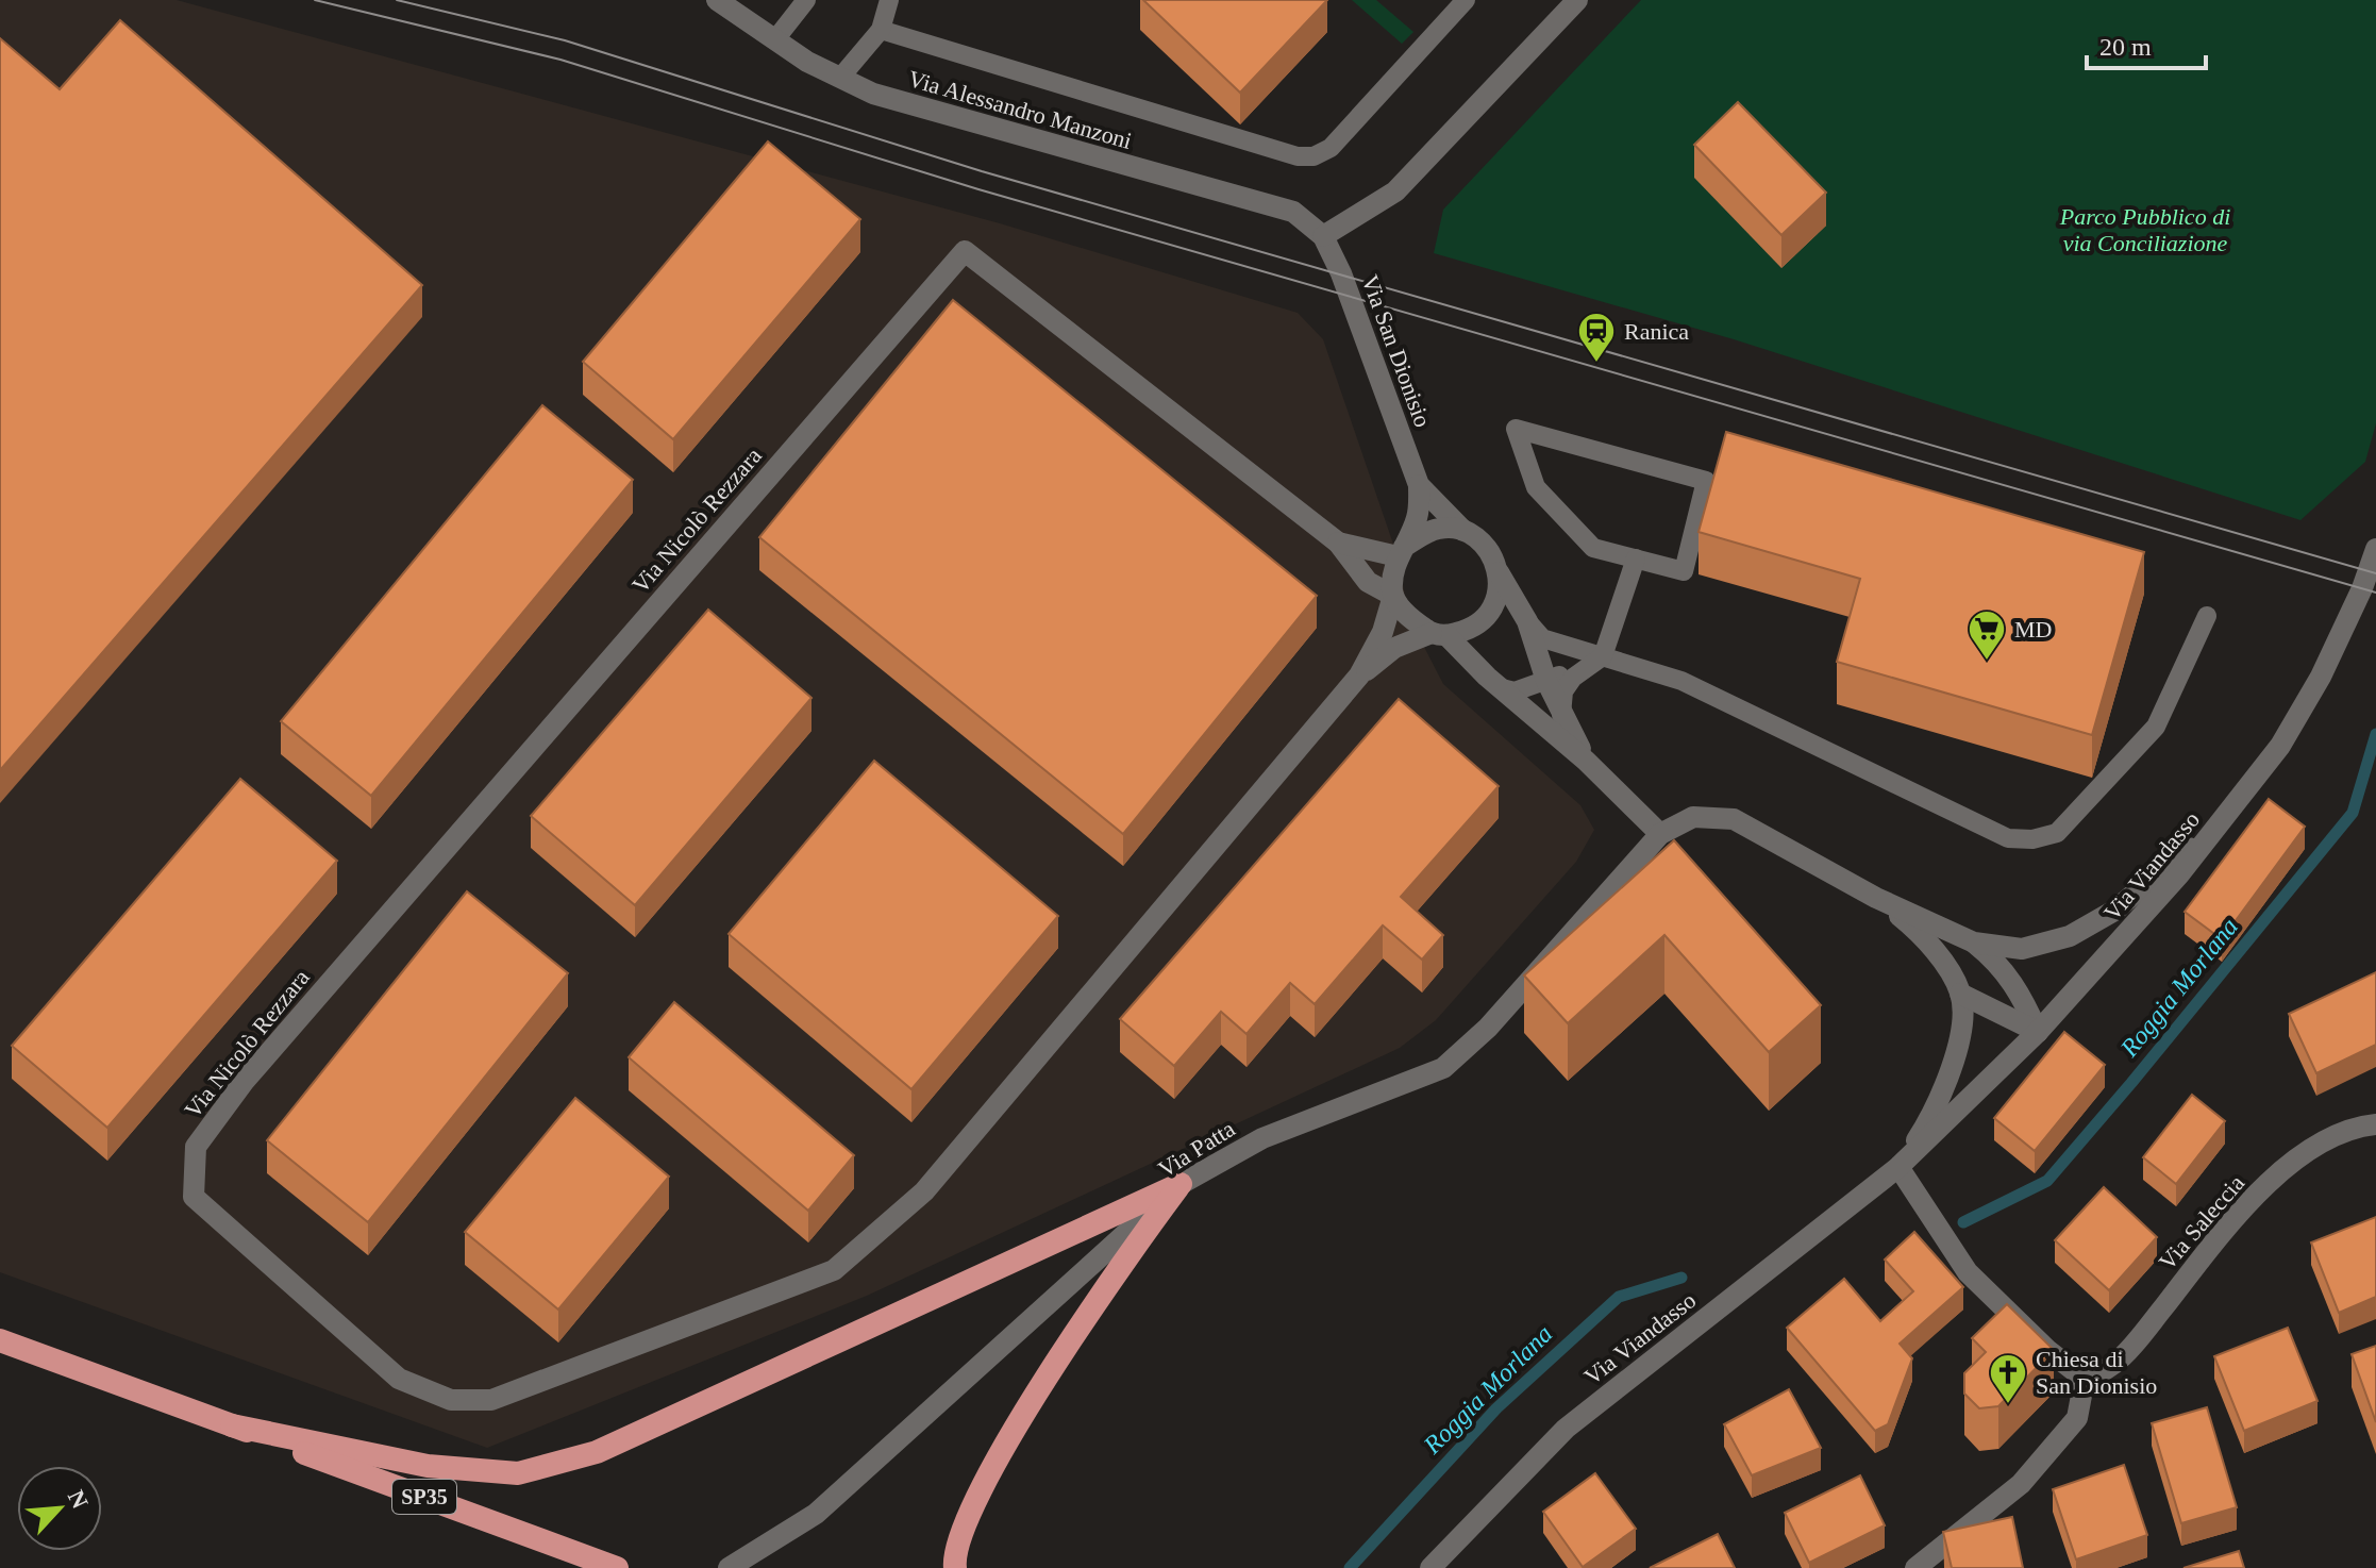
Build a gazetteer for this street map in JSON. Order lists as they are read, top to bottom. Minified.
{"streets":{"highway":["SP35"],"street":["Via Alessandro Manzoni","Via San Dionisio","Via Nicolò Rezzara","Via Viandasso","Via Patta","Via Saleccia"]},"crossings":[["Via Alessandro Manzoni","Via San Dionisio"],["Via San Dionisio","Via Nicolò Rezzara"]],"water":["Roggia Morlana"],"parks":["Parco Pubblico di via Conciliazione"],"places":{"station":["Ranica"],"supermarket":["MD"],"church":["Chiesa di San Dionisio"]},"scale_bar":"20 m","north":"top right"}
